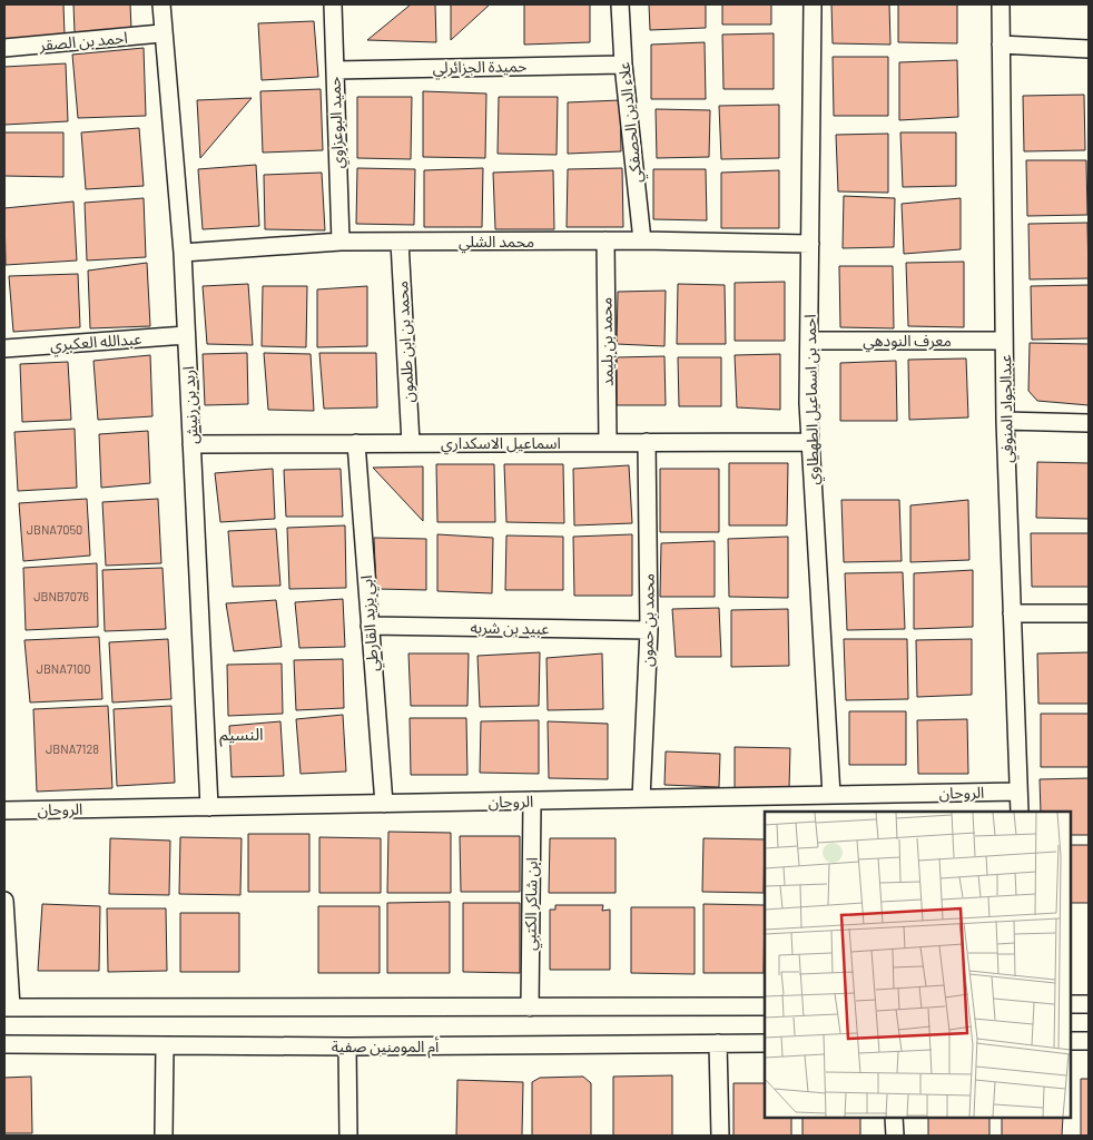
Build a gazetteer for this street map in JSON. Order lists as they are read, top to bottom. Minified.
{"streets":{"street":["احمد بن الصقر","حميدة الجزائرلي","حميد البوعزاوي","علاء الدين الحصفكي","محمد الشلي","معرف النودهي","عبدالله العكبري","محمد بن ابن طلمون","محمد بن بليمد","احمد بن اسماعيل الطهطاوي","اربد بن رنيش","عبدالجواد المنوفي","اسماعيل الاسكداري","محمد بن حمون","ابي يزيد القارطي","عبيد بن شربه","الروحان","ابن شاكر الكتبي","أم المومنين صفية"]},"crossings":[["احمد بن الصقر","اربد بن رنيش"],["حميدة الجزائرلي","حميد البوعزاوي"],["حميدة الجزائرلي","علاء الدين الحصفكي"],["حميد البوعزاوي","محمد الشلي"],["علاء الدين الحصفكي","محمد الشلي"],["محمد الشلي","محمد بن ابن طلمون"],["محمد الشلي","محمد بن بليمد"],["محمد الشلي","احمد بن اسماعيل الطهطاوي"],["محمد الشلي","اربد بن رنيش"],["معرف النودهي","احمد بن اسماعيل الطهطاوي"],["معرف النودهي","عبدالجواد المنوفي"],["عبدالله العكبري","اربد بن رنيش"],["محمد بن ابن طلمون","اسماعيل الاسكداري"],["محمد بن بليمد","اسماعيل الاسكداري"],["احمد بن اسماعيل الطهطاوي","اسماعيل الاسكداري"],["احمد بن اسماعيل الطهطاوي","الروحان"],["اربد بن رنيش","اسماعيل الاسكداري"],["اربد بن رنيش","الروحان"],["عبدالجواد المنوفي","الروحان"],["اسماعيل الاسكداري","محمد بن حمون"],["اسماعيل الاسكداري","ابي يزيد القارطي"],["محمد بن حمون","عبيد بن شربه"],["محمد بن حمون","الروحان"],["ابي يزيد القارطي","عبيد بن شربه"],["ابي يزيد القارطي","الروحان"],["الروحان","ابن شاكر الكتبي"]],"districts":["النسيم"],"house_numbers":["JBNA7050","JBNB7076","JBNA7100","JBNA7128"]}
